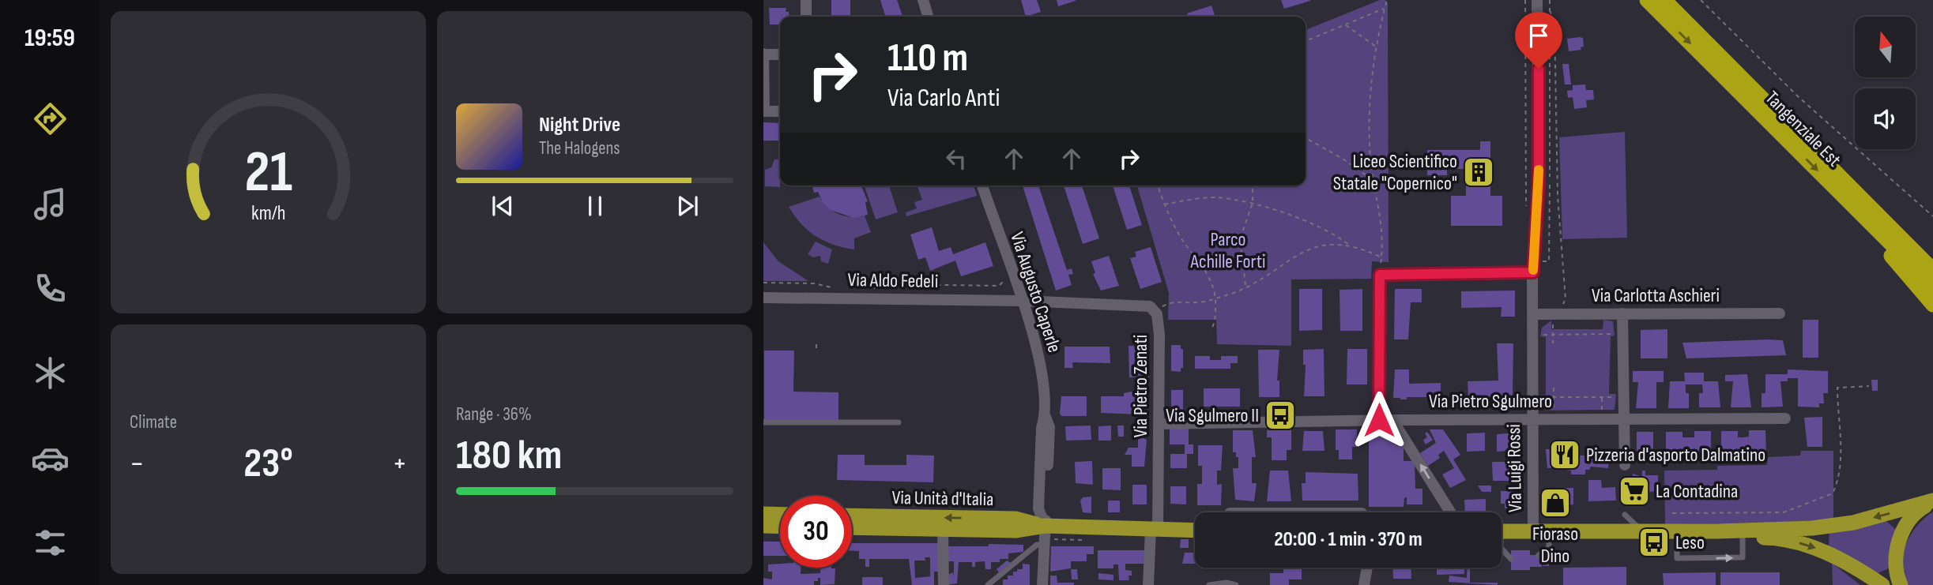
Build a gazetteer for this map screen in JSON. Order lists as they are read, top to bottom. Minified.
{"streets":{"highway":["Tangenziale Est"],"main road":["Via Unità d'Italia"],"street":["Via Aldo Fedeli","Via Augusto Caperle","Via Carlotta Aschieri","Via Pietro Zenati","Via Pietro Sgulmero","Via Luigi Rossi"]},"crossings":[["Via Aldo Fedeli","Via Augusto Caperle"],["Via Aldo Fedeli","Via Pietro Zenati"],["Via Augusto Caperle","Via Pietro Zenati"],["Via Augusto Caperle","Via Unità d'Italia"],["Via Carlotta Aschieri","Via Luigi Rossi"],["Via Pietro Zenati","Via Pietro Sgulmero"],["Via Pietro Zenati","Via Unità d'Italia"],["Via Pietro Sgulmero","Via Luigi Rossi"]],"parks":["Parco Achille Forti"],"places":{"building":["Liceo Scientifico Statale \"Copernico\""],"bus stop":["Via Sgulmero II","Leso"],"restaurant":["Pizzeria d'asporto Dalmatino"],"supermarket":["La Contadina"],"shop":["Fioraso Dino"]},"north":"top","page":{"tabs":"19:59","turn":["110 m","Via Carlo Anti"],"song":["Night Drive","The Halogens"],"tile":["Climate",["Range · 36%","180 km"]],"heat":["−","23°","+"],"limit":"30","trip":"20:00 · 1 min · 370 m","gauge":["21","km/h"]}}
